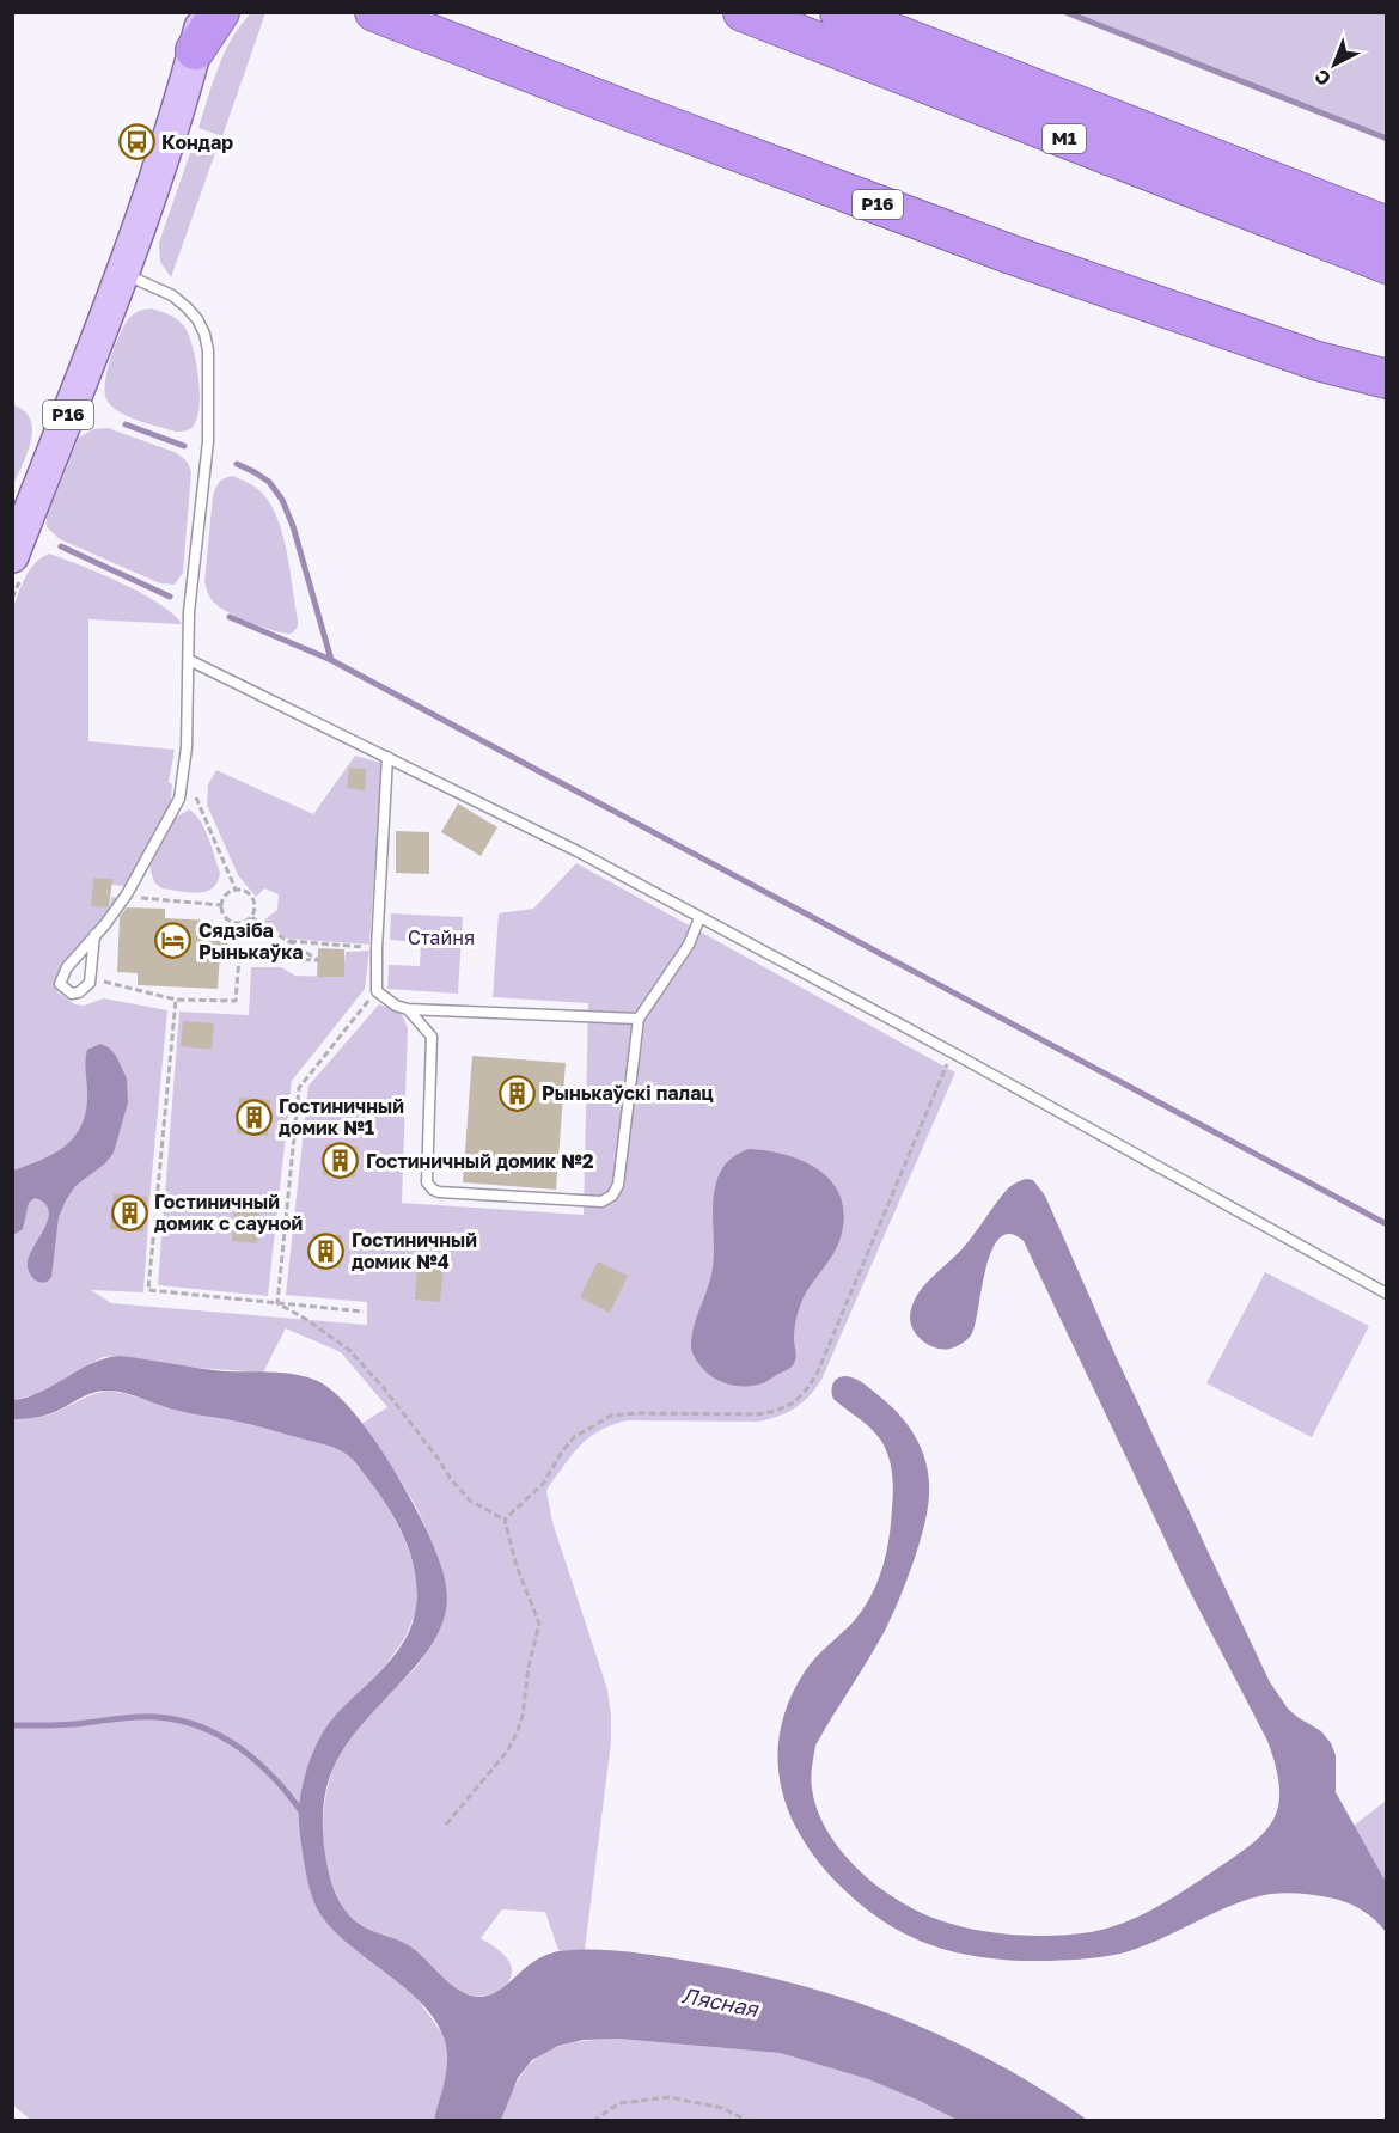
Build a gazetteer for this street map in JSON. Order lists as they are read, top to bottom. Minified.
{"streets":{"highway":["М1","Р16"]},"water":["Лясная"],"parks":["Стайня"],"places":{"bus stop":["Кондар"],"hotel":["Сядзіба Рынькаўка"],"building":["Рынькаўскi палац","Гостиничный домик №1","Гостиничный домик №2","Гостиничный домик с сауной","Гостиничный домик №4"]},"north":"bottom left"}
